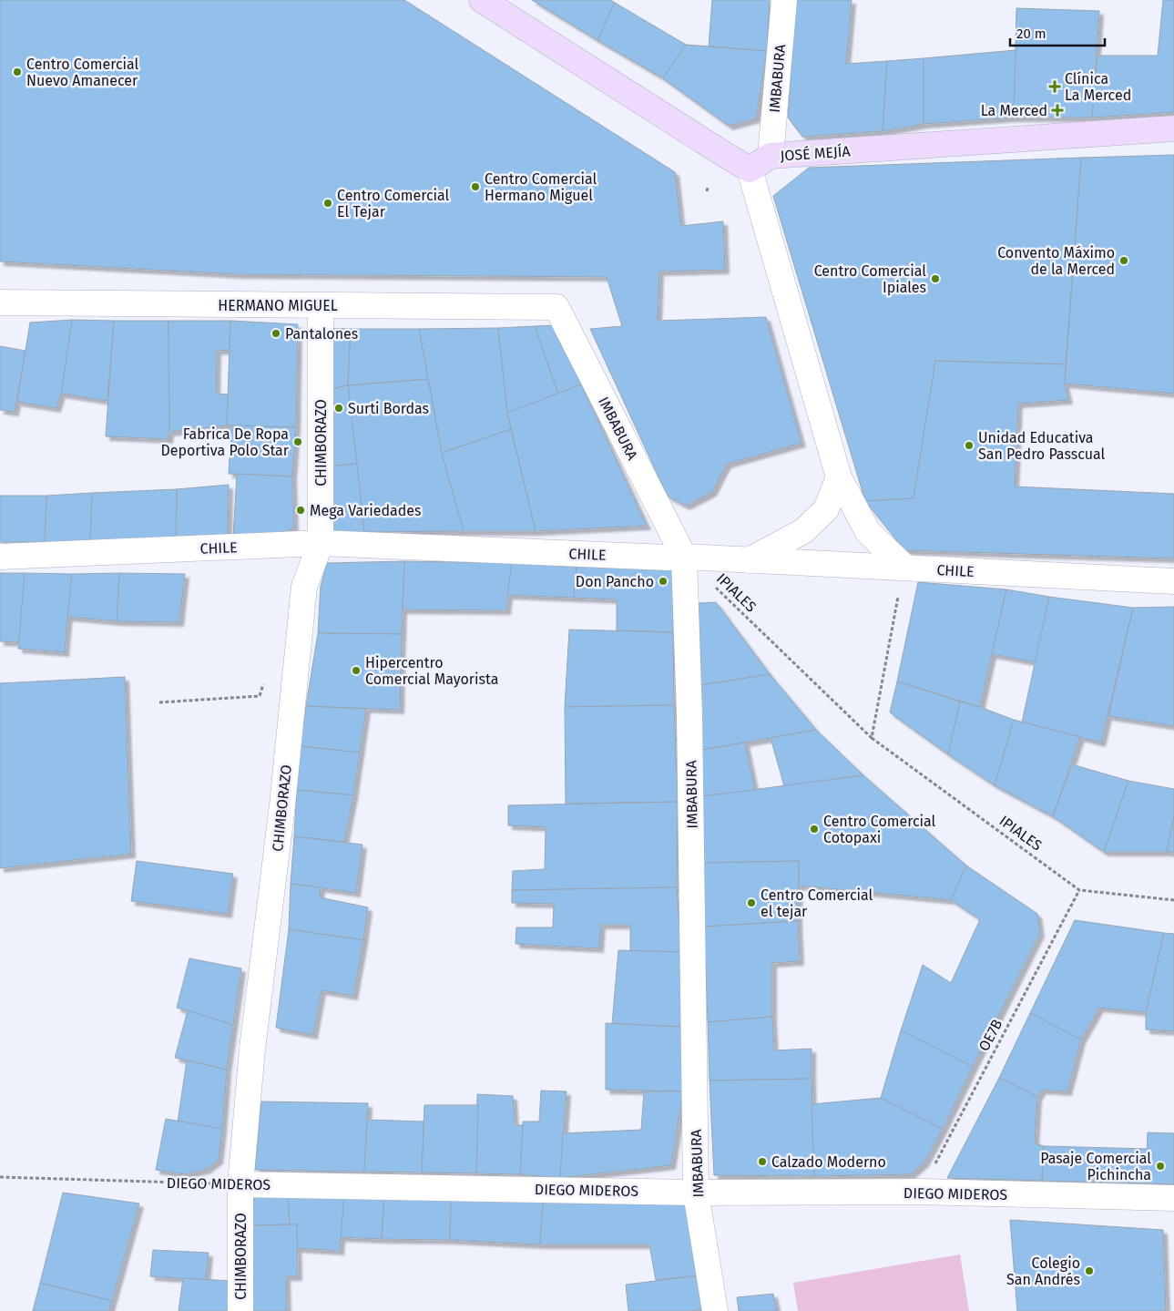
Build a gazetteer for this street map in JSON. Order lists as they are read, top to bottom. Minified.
{"streets":{"street":["IMBABURA","JOSÉ MEJÍA","HERMANO MIGUEL","CHIMBORAZO","CHILE","DIEGO MIDEROS"],"path":["IPIALES","OE7B"]},"crossings":[["IMBABURA","JOSÉ MEJÍA"],["IMBABURA","HERMANO MIGUEL"],["IMBABURA","CHILE"],["IMBABURA","IPIALES"],["IMBABURA","DIEGO MIDEROS"],["HERMANO MIGUEL","CHIMBORAZO"],["CHIMBORAZO","CHILE"],["CHIMBORAZO","DIEGO MIDEROS"],["CHILE","IPIALES"],["IPIALES","OE7B"],["OE7B","DIEGO MIDEROS"]],"places":{"other":["Centro Comercial Nuevo Amanecer","Centro Comercial Hermano Miguel","Centro Comercial El Tejar","Convento Máximo de la Merced","Centro Comercial Ipiales","Pantalones","Surti Bordas","Fabrica De Ropa Deportiva Polo Star","Unidad Educativa San Pedro Passcual","Mega Variedades","Don Pancho","Hipercentro Comercial Mayorista","Centro Comercial Cotopaxi","Centro Comercial el tejar","Calzado Moderno","Pasaje Comercial Pichincha","Colegio San Andrés"],"health":["Clínica La Merced","La Merced"]},"scale_bar":"20 m"}
